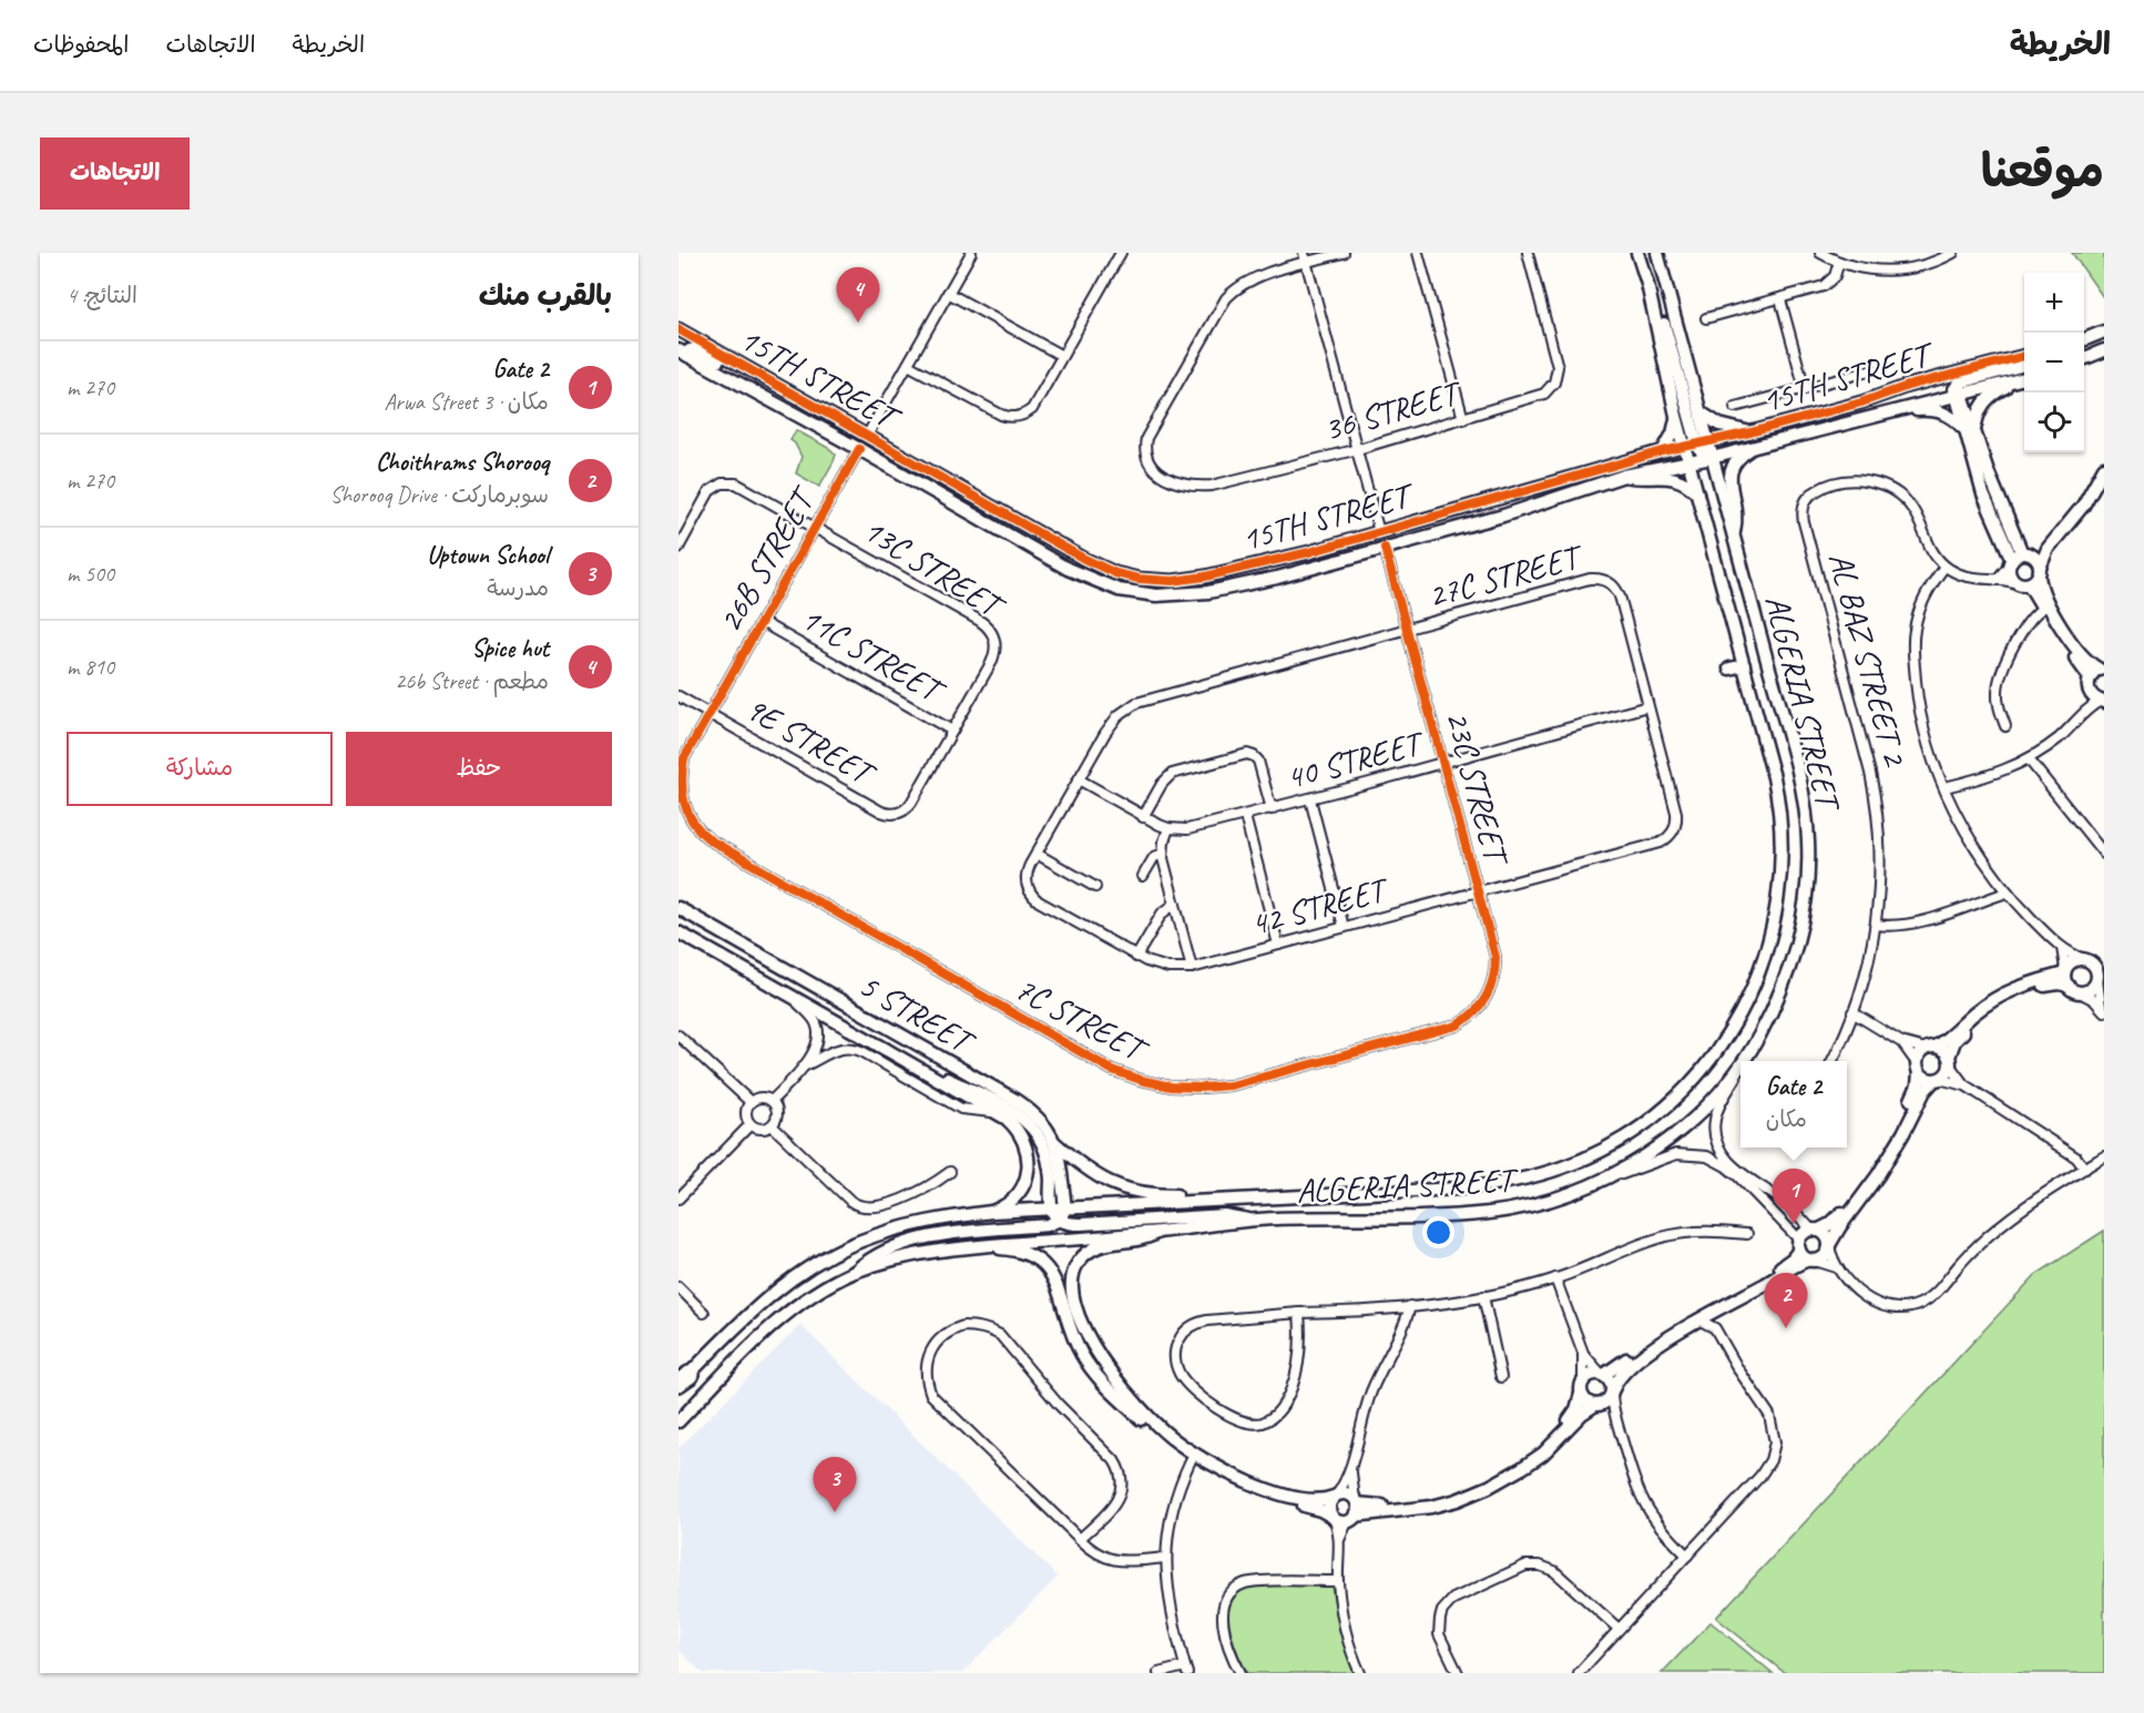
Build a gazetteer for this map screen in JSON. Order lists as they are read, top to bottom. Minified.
{"streets":{"street":["15TH STREET","36 STREET","26B STREET","13C STREET","27C STREET","11C STREET","AL BAZ STREET 2","ALGERIA STREET","9E STREET","40 STREET","23C STREET","42 STREET","5 STREET","7C STREET"]},"crossings":[["15TH STREET","26B STREET"],["15TH STREET","ALGERIA STREET"],["15TH STREET","23C STREET"],["26B STREET","13C STREET"],["26B STREET","11C STREET"],["26B STREET","9E STREET"],["26B STREET","7C STREET"],["13C STREET","11C STREET"],["13C STREET","9E STREET"],["27C STREET","40 STREET"],["27C STREET","23C STREET"],["27C STREET","42 STREET"],["11C STREET","9E STREET"],["ALGERIA STREET","5 STREET"],["40 STREET","23C STREET"],["23C STREET","42 STREET"],["23C STREET","7C STREET"]],"page":{"header":"الخريطة","nav":["الخريطة","الاتجاهات","المحفوظات"],"title":"موقعنا","buttons":["الاتجاهات",["حفظ","مشاركة"]],"heading":["بالقرب منك","النتائج: 4"],"pins":["4","1","2","3"],"map_buttons":["+","−"],"list":[{"mark":"1","name":"Gate 2","note":"مكان · Arwa Street 3","value":"270 m"},{"mark":"2","name":"Choithrams Shorooq","note":"سوبرماركت · Shorooq Drive","value":"270 m"},{"mark":"3","name":"Uptown School","note":"مدرسة","value":"500 m"},{"mark":"4","name":"Spice hut","note":"مطعم · 26b Street","value":"810 m"}],"popup":["Gate 2","مكان"]}}
